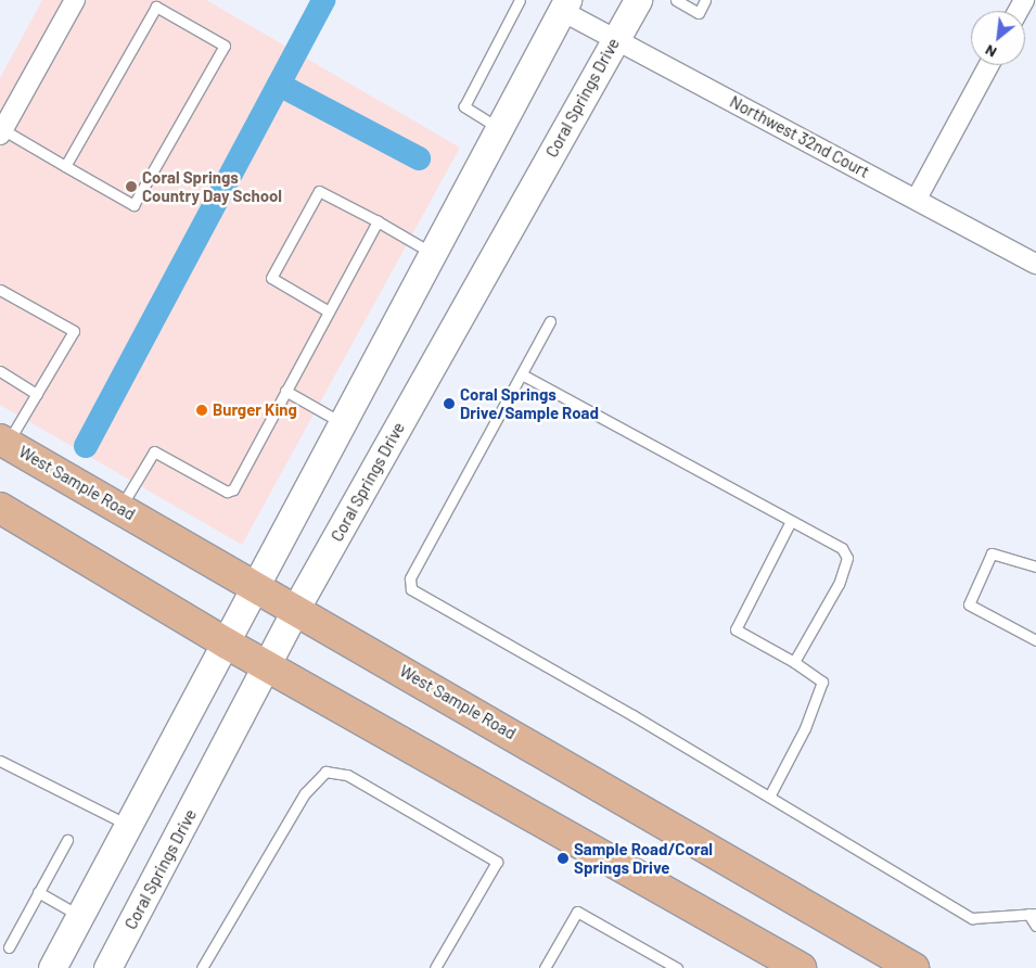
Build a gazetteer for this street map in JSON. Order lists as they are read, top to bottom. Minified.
{"streets":{"main road":["Coral Springs Drive","West Sample Road"],"street":["Northwest 32nd Court"]},"crossings":[["Coral Springs Drive","Northwest 32nd Court"],["Coral Springs Drive","West Sample Road"]],"places":["Coral Springs Country Day School","Coral Springs Drive/Sample Road","Burger King","Sample Road/Coral Springs Drive"],"north":"bottom left"}
